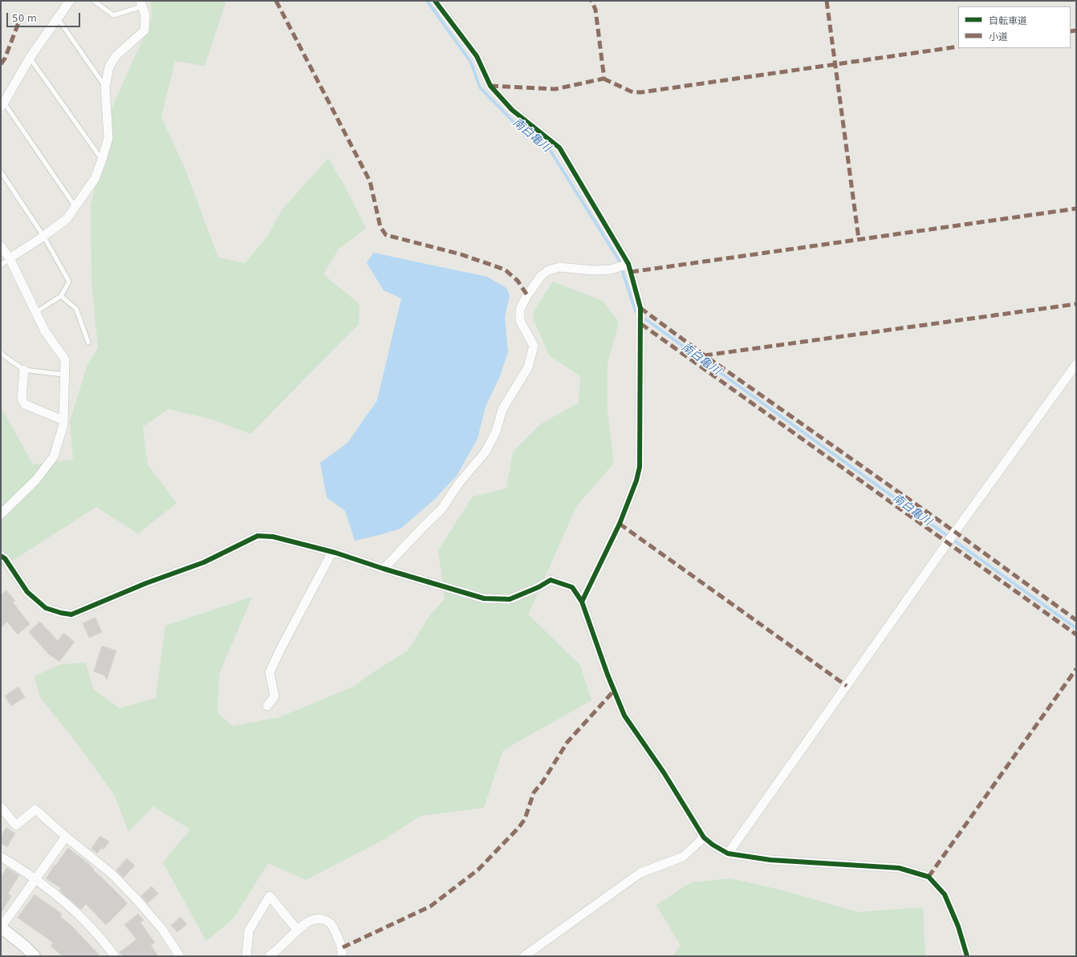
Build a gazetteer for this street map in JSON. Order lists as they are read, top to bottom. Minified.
{"water":["南白亀川"],"legend":["自転車道","小道"],"scale_bar":"50 m"}
